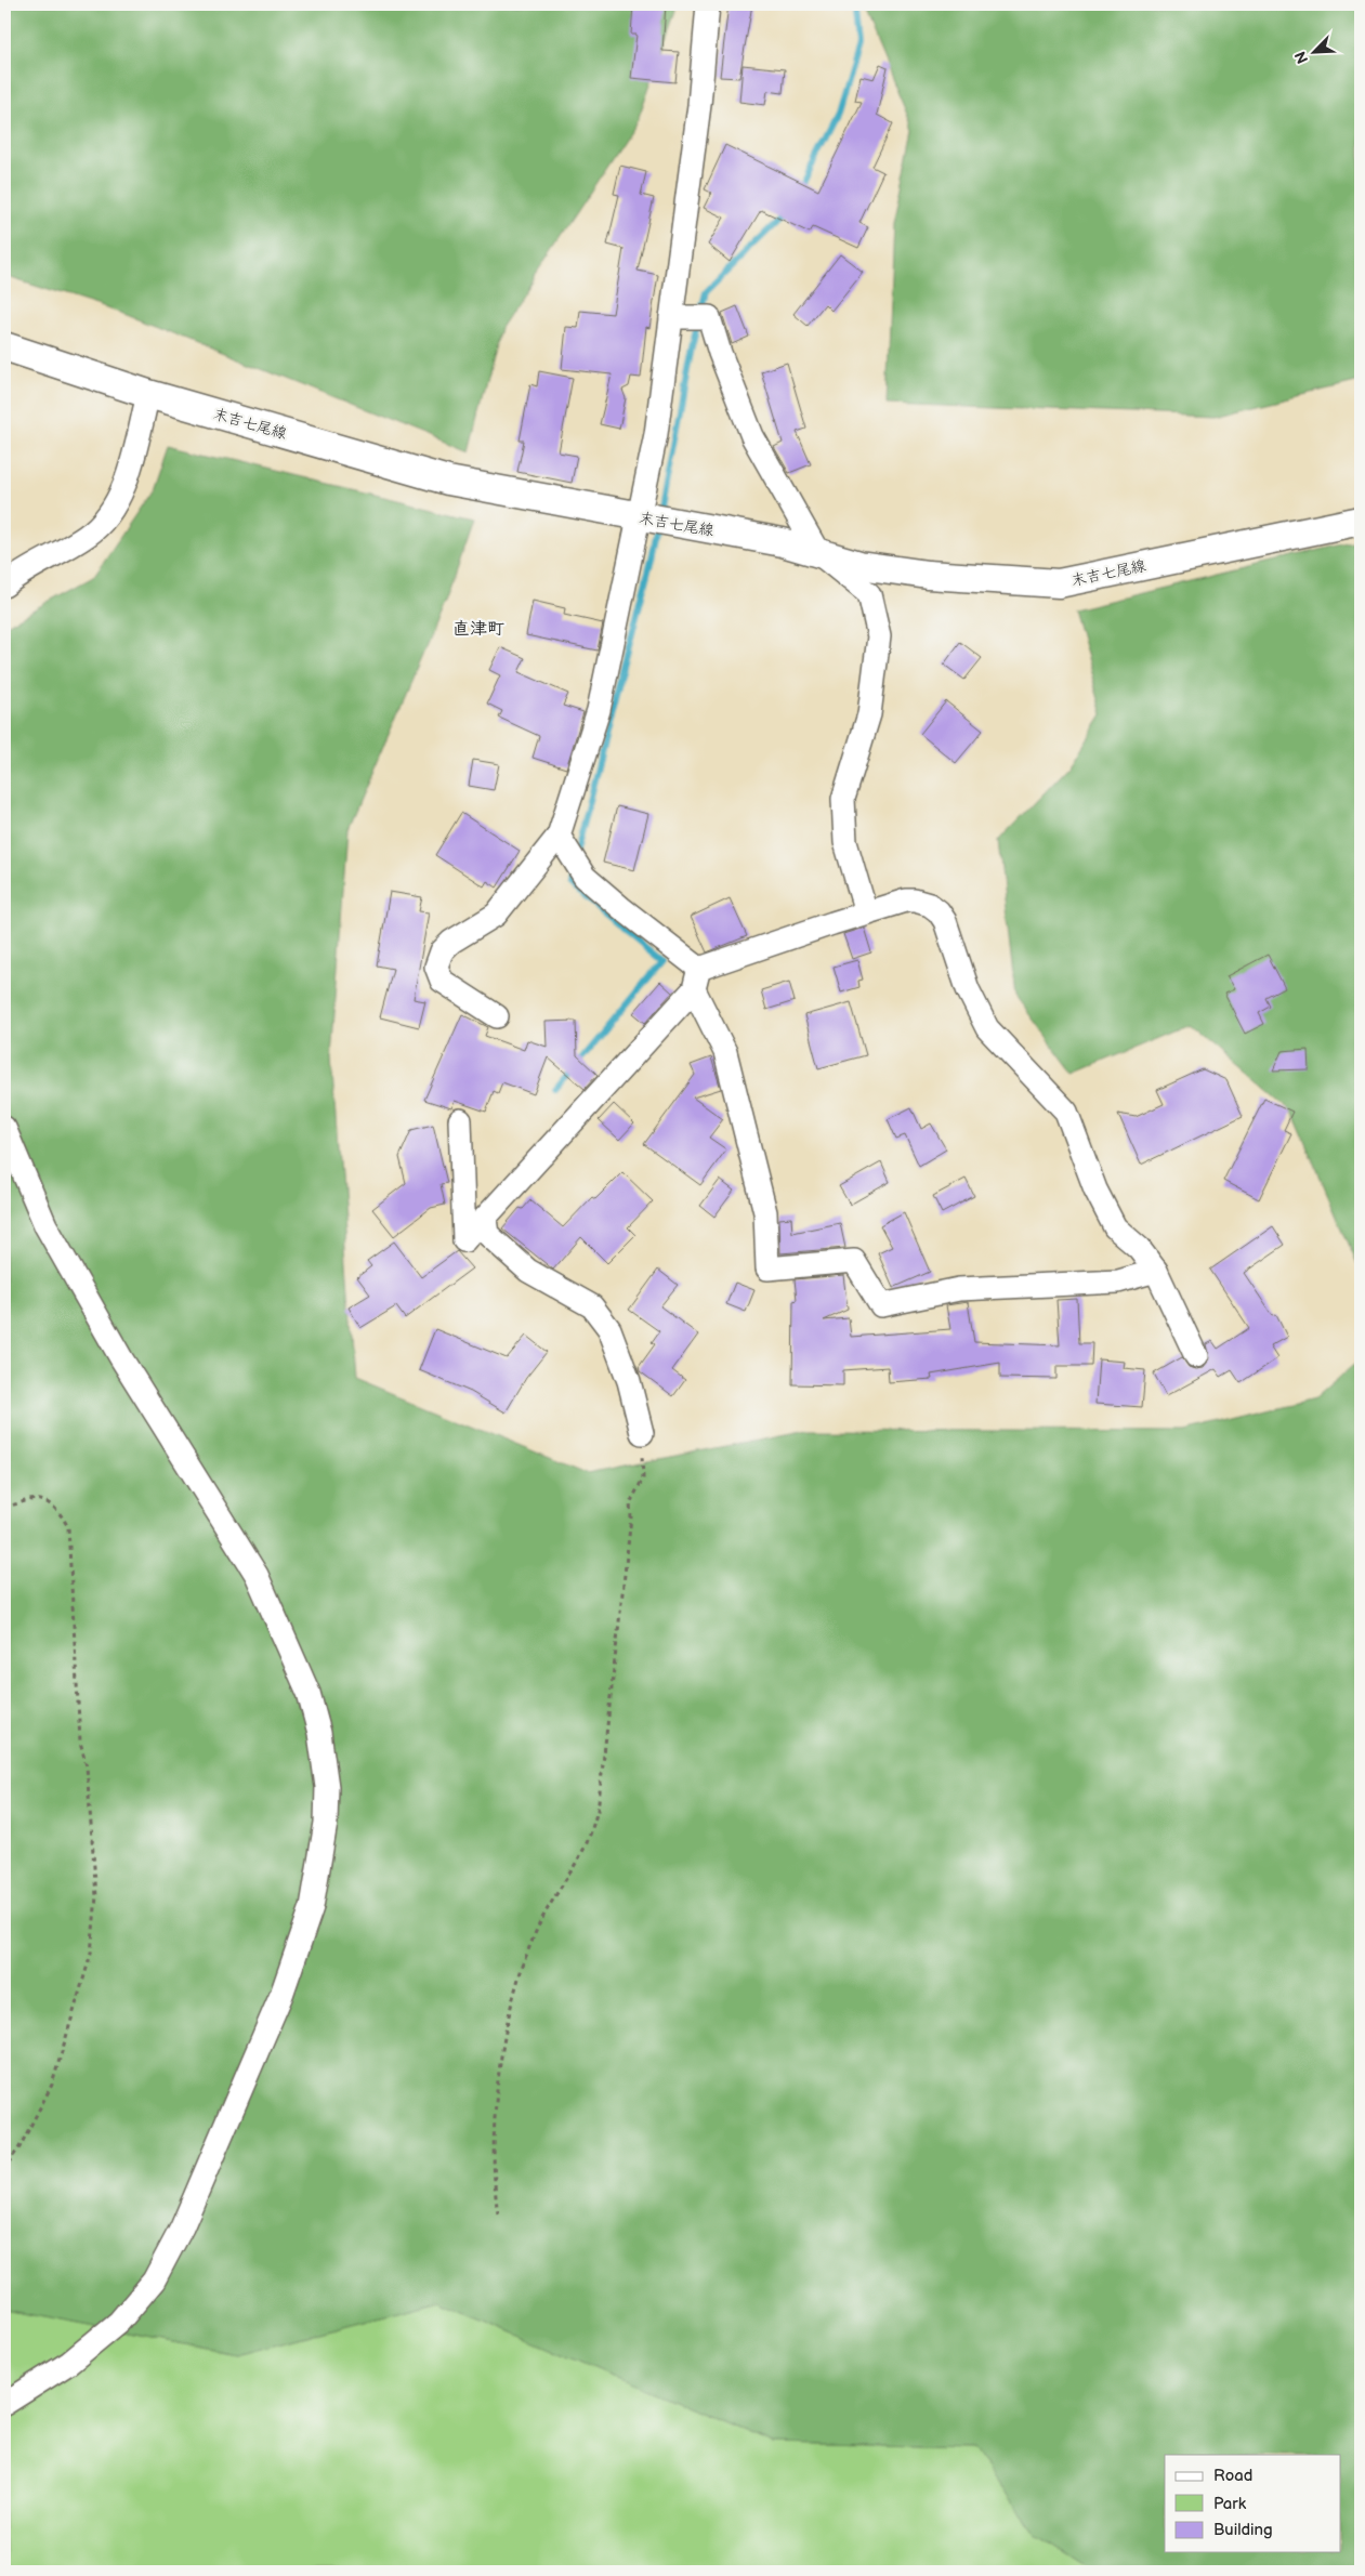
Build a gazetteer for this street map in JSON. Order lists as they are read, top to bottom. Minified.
{"streets":{"main road":["末吉七尾線"]},"districts":["直津町"],"legend":["Road","Park","Building"],"north":"bottom left"}
